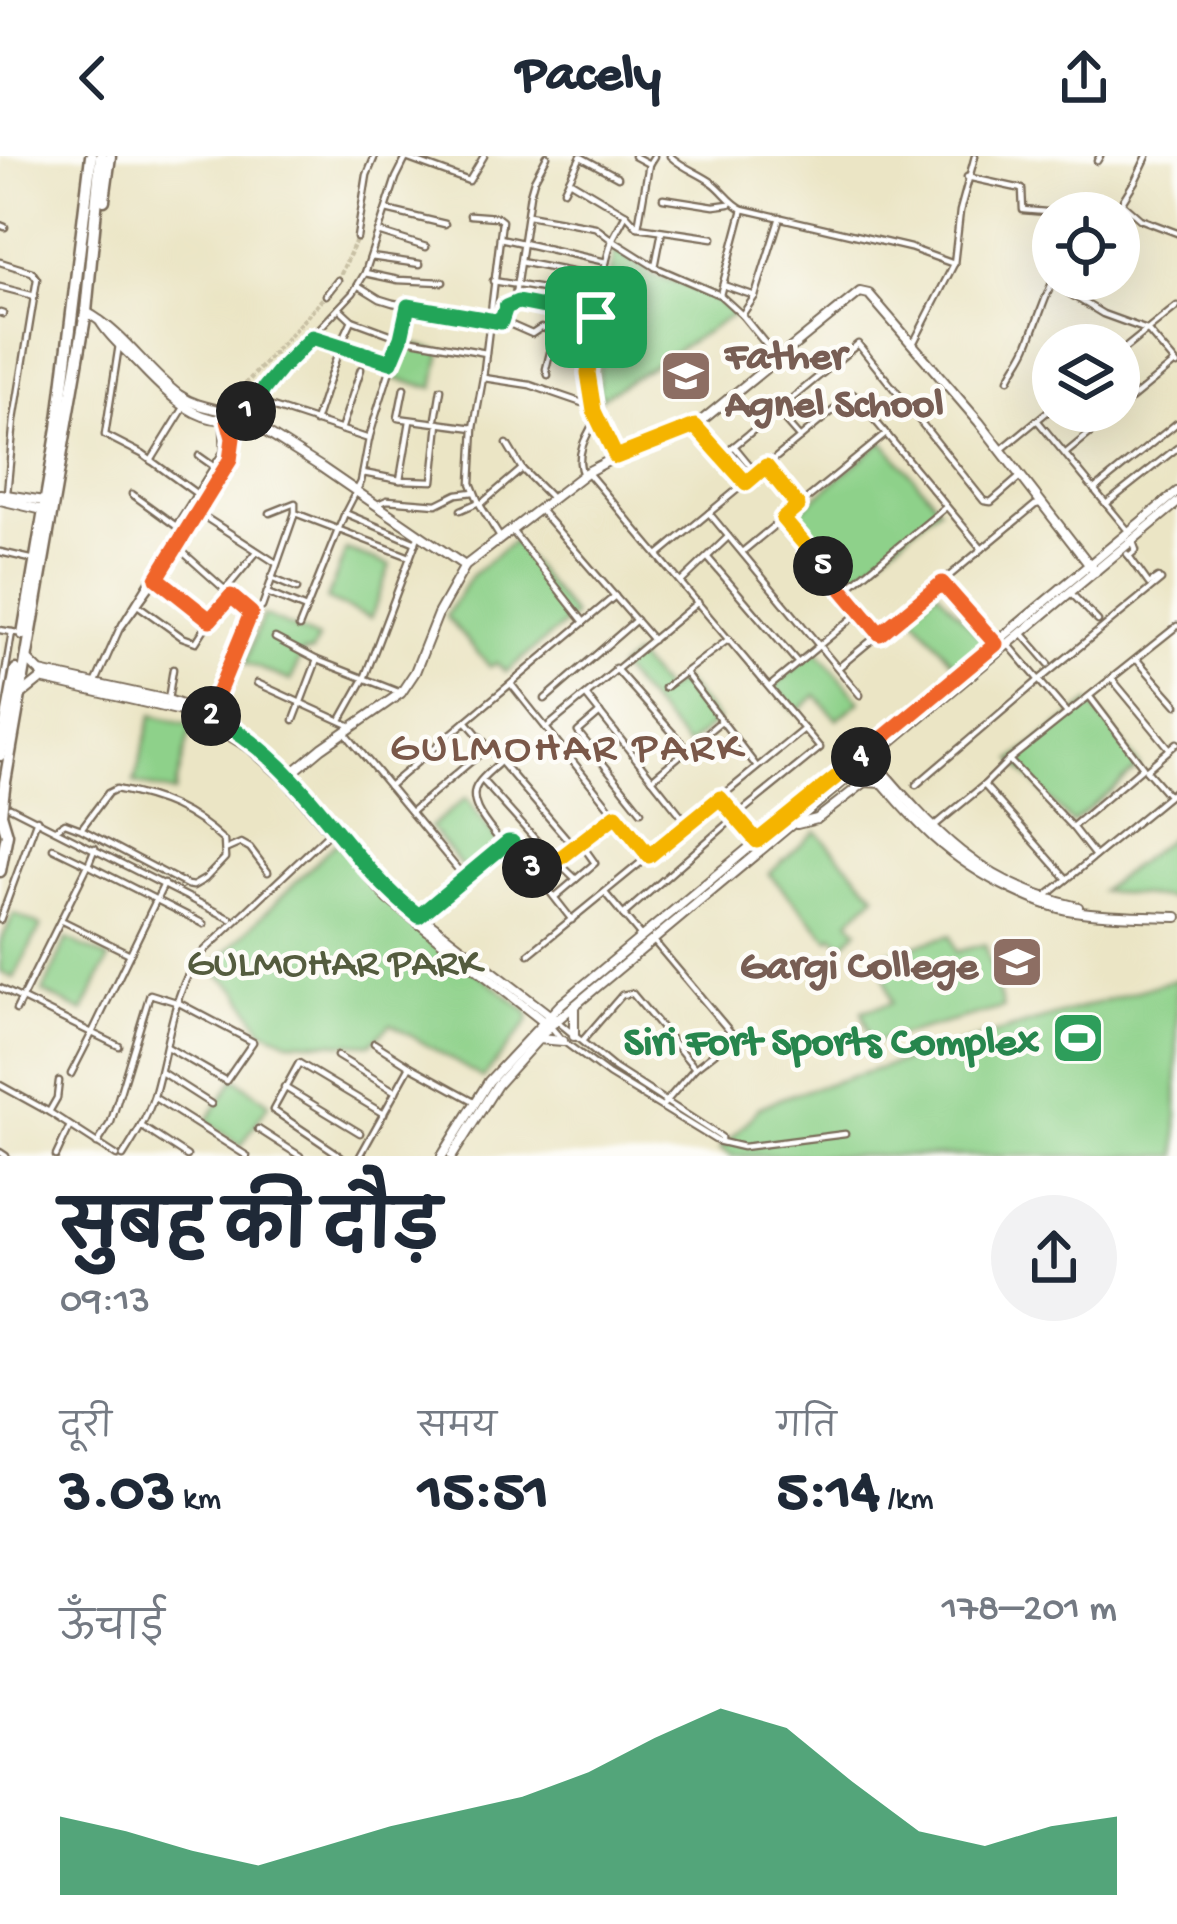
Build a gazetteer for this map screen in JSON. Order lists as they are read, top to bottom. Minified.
{"districts":["GULMOHAR PARK"],"parks":["GULMOHAR PARK"],"places":{"school or university":["Father Agnel School","Gargi College"],"sports":["Siri Fort Sports Complex"]},"page":{"header":"Pacely","pins":["1","5","2","4","3"],"heading":["सुबह की दौड़","09:13"],"stats":[["दूरी","3.03 km"],["समय","15:51"],["गति","5:14 /km"]],"chart":["ऊँचाई","178–201 m"]}}
